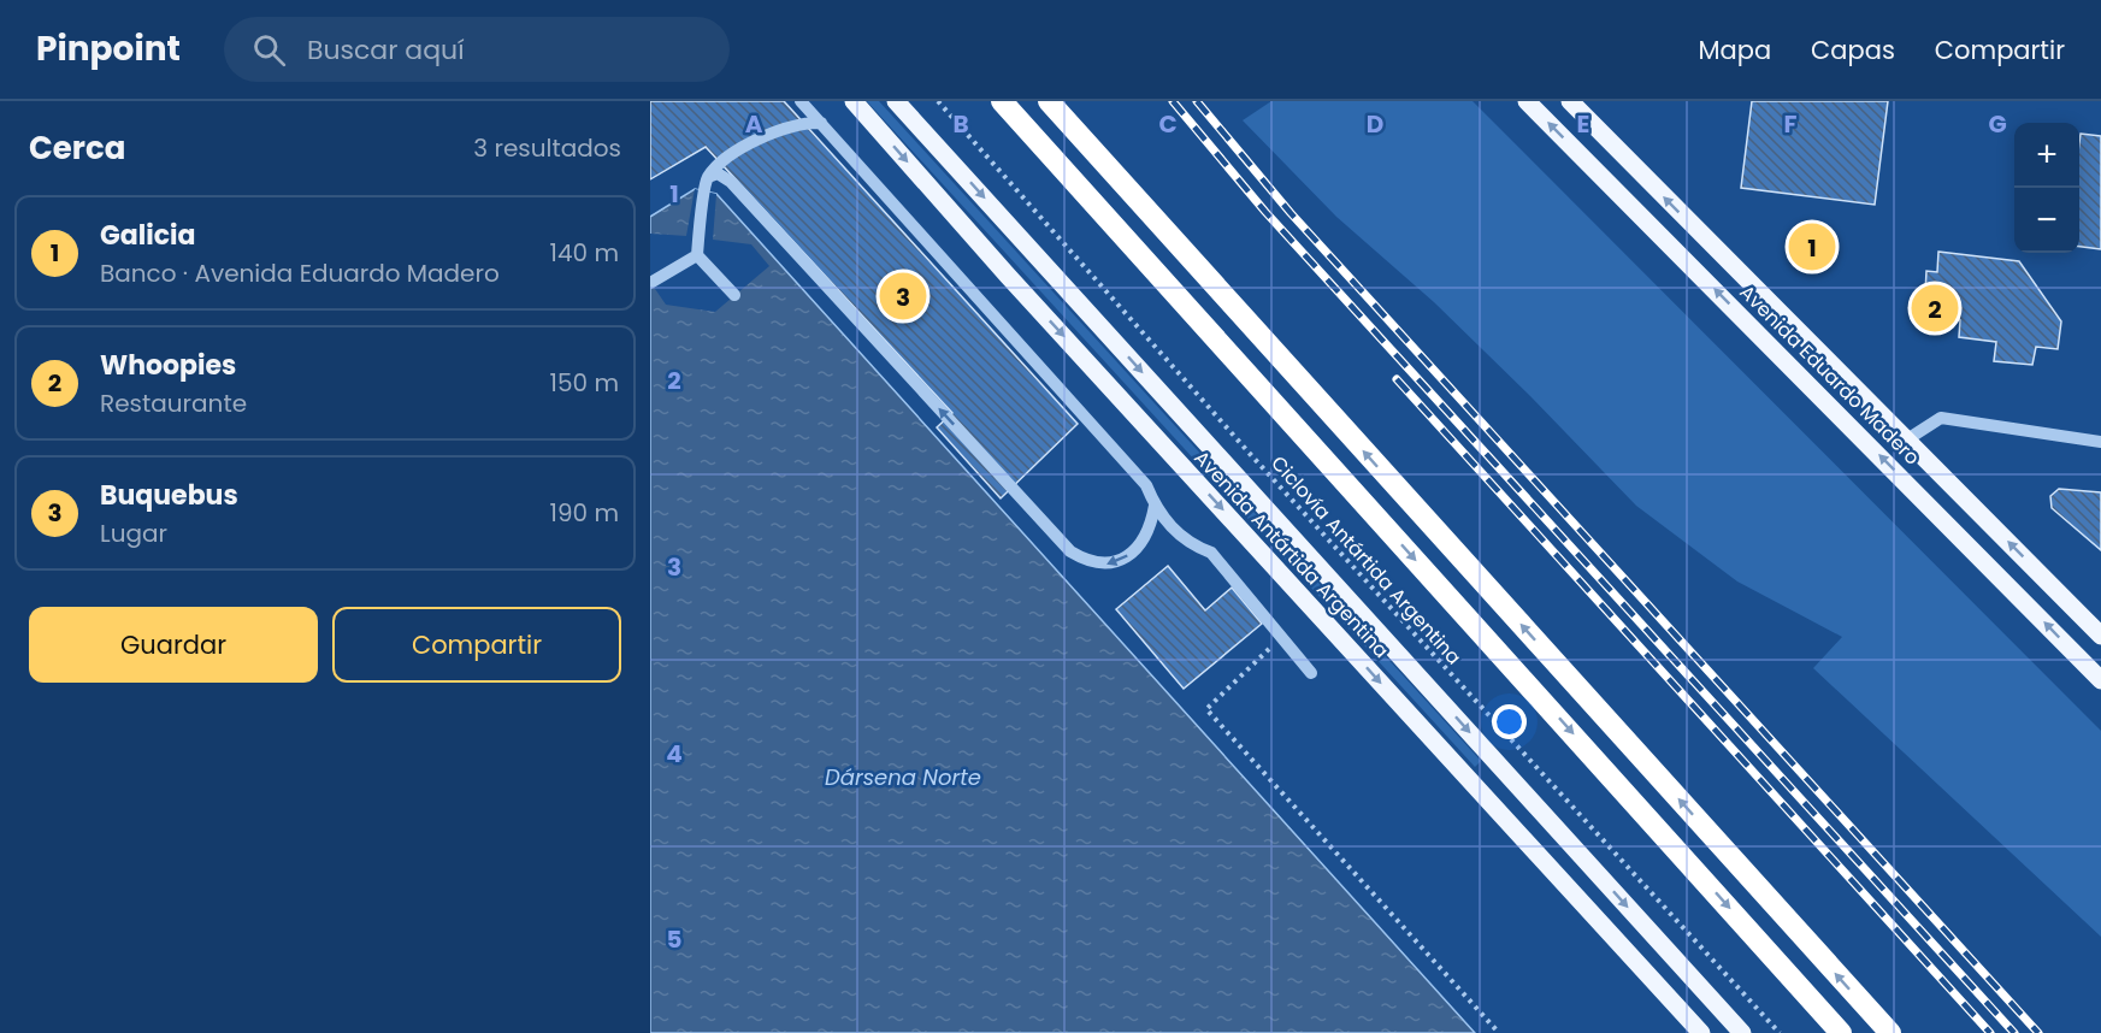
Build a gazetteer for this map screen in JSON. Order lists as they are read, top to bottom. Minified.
{"streets":{"main road":["Avenida Eduardo Madero","Avenida Antártida Argentina"],"path":["Ciclovía Antártida Argentina"]},"one_way":["Avenida Eduardo Madero","Avenida Antártida Argentina"],"water":["Dársena Norte"],"page":{"header":"Pinpoint","search":"Buscar aquí","nav":["Mapa","Capas","Compartir"],"heading":["Cerca","3 resultados"],"map_buttons":["+","−"],"list":[{"mark":"1","name":"Galicia","note":"Banco · Avenida Eduardo Madero","value":"140 m"},{"mark":"2","name":"Whoopies","note":"Restaurante","value":"150 m"},{"mark":"3","name":"Buquebus","note":"Lugar","value":"190 m"}],"pins":["1","3","2"],"buttons":["Guardar","Compartir"]},"grid":{"columns":["A","B","C","D","E","F","G"],"rows":["1","2","3","4","5"]}}
